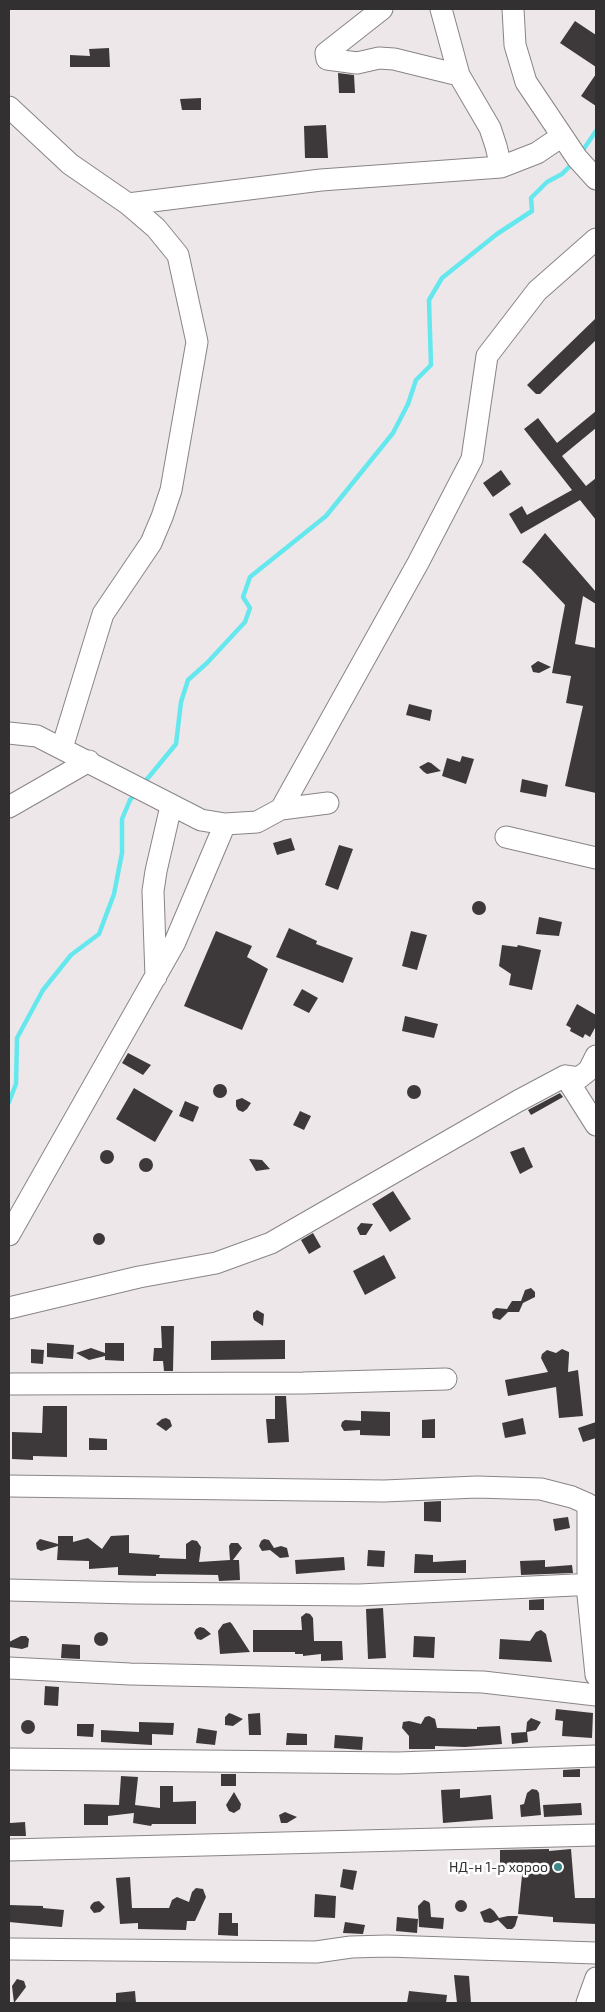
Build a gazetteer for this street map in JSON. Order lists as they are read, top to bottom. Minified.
{"places":["НД-н 1-р хороо"]}
